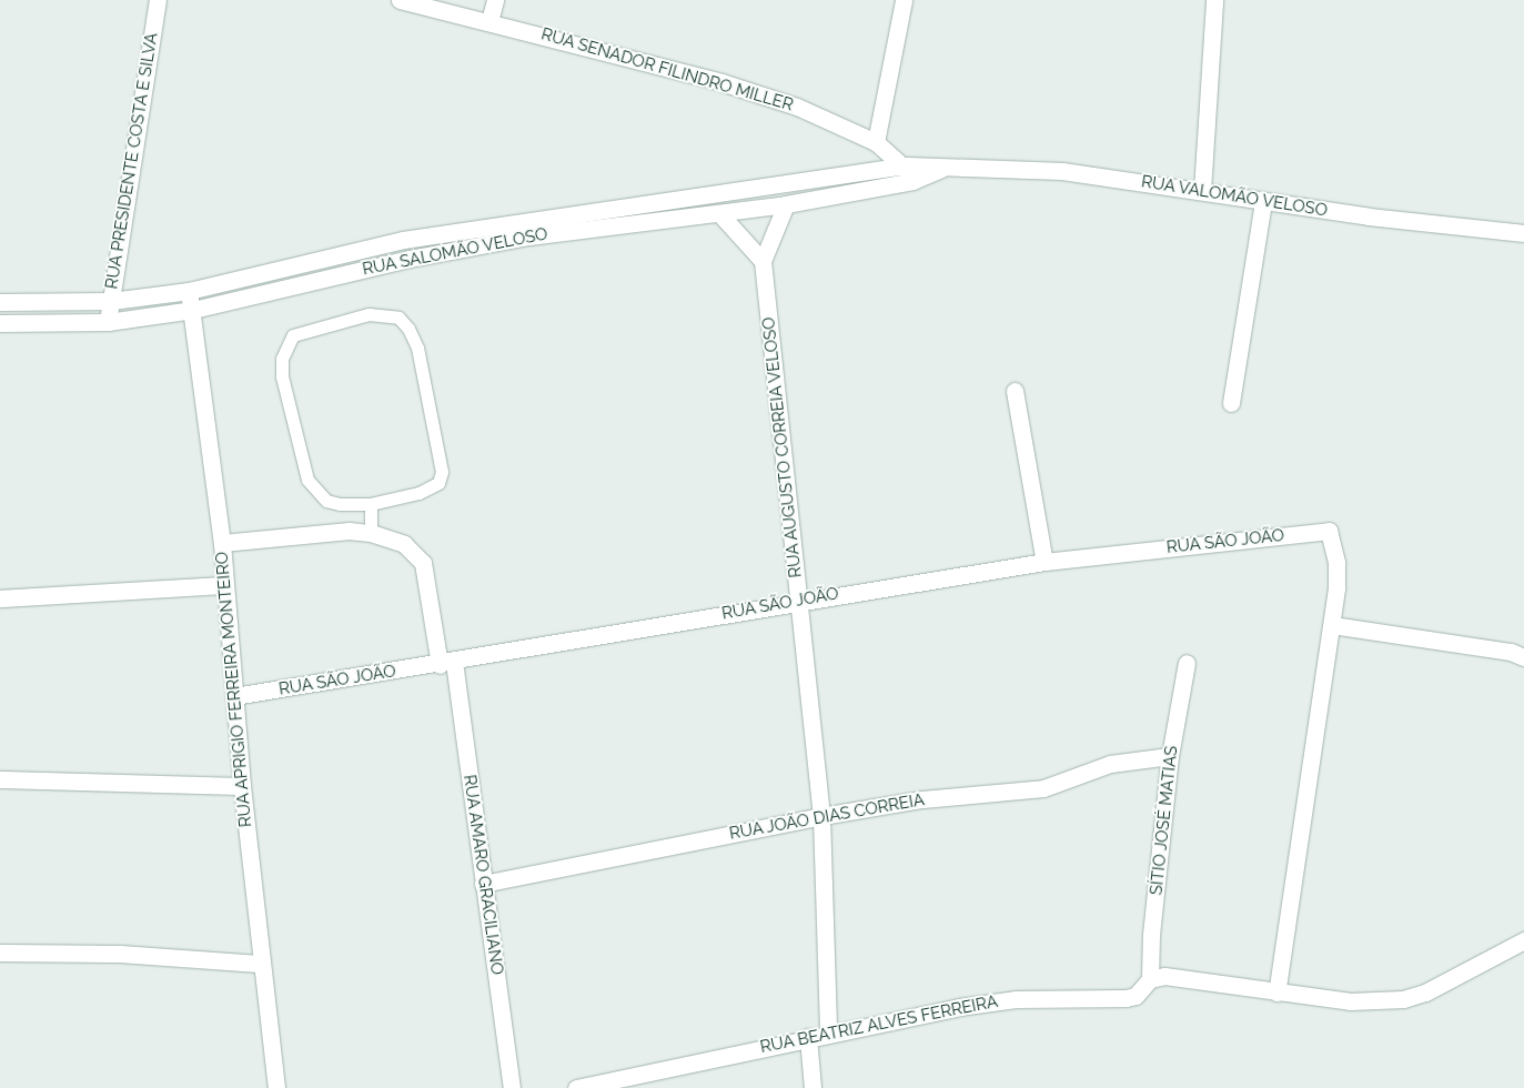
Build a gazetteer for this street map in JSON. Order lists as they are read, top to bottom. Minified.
{"streets":{"street":["RUA SENADOR FILINDRO MILLER","RUA PRESIDENTE COSTA E SILVA","RUA VALOMÃO VELOSO","RUA SALOMÃO VELOSO","RUA AUGUSTO CORREIA VELOSO","RUA SÃO JOÃO","RUA APRIGIO FERREIRA MONTEIRO","RUA JOÃO DIAS CORREIA","SÍTIO JOSÉ MATIAS","RUA AMARO GRACILIANO","RUA BEATRIZ ALVES FERREIRA"]},"crossings":[["RUA SENADOR FILINDRO MILLER","RUA VALOMÃO VELOSO"],["RUA SENADOR FILINDRO MILLER","RUA SALOMÃO VELOSO"],["RUA PRESIDENTE COSTA E SILVA","RUA SALOMÃO VELOSO"],["RUA VALOMÃO VELOSO","RUA SALOMÃO VELOSO"],["RUA SALOMÃO VELOSO","RUA AUGUSTO CORREIA VELOSO"],["RUA SALOMÃO VELOSO","RUA APRIGIO FERREIRA MONTEIRO"],["RUA AUGUSTO CORREIA VELOSO","RUA SÃO JOÃO"],["RUA AUGUSTO CORREIA VELOSO","RUA JOÃO DIAS CORREIA"],["RUA AUGUSTO CORREIA VELOSO","RUA BEATRIZ ALVES FERREIRA"],["RUA SÃO JOÃO","RUA APRIGIO FERREIRA MONTEIRO"],["RUA SÃO JOÃO","RUA AMARO GRACILIANO"],["RUA JOÃO DIAS CORREIA","SÍTIO JOSÉ MATIAS"],["RUA JOÃO DIAS CORREIA","RUA AMARO GRACILIANO"],["SÍTIO JOSÉ MATIAS","RUA BEATRIZ ALVES FERREIRA"]]}
